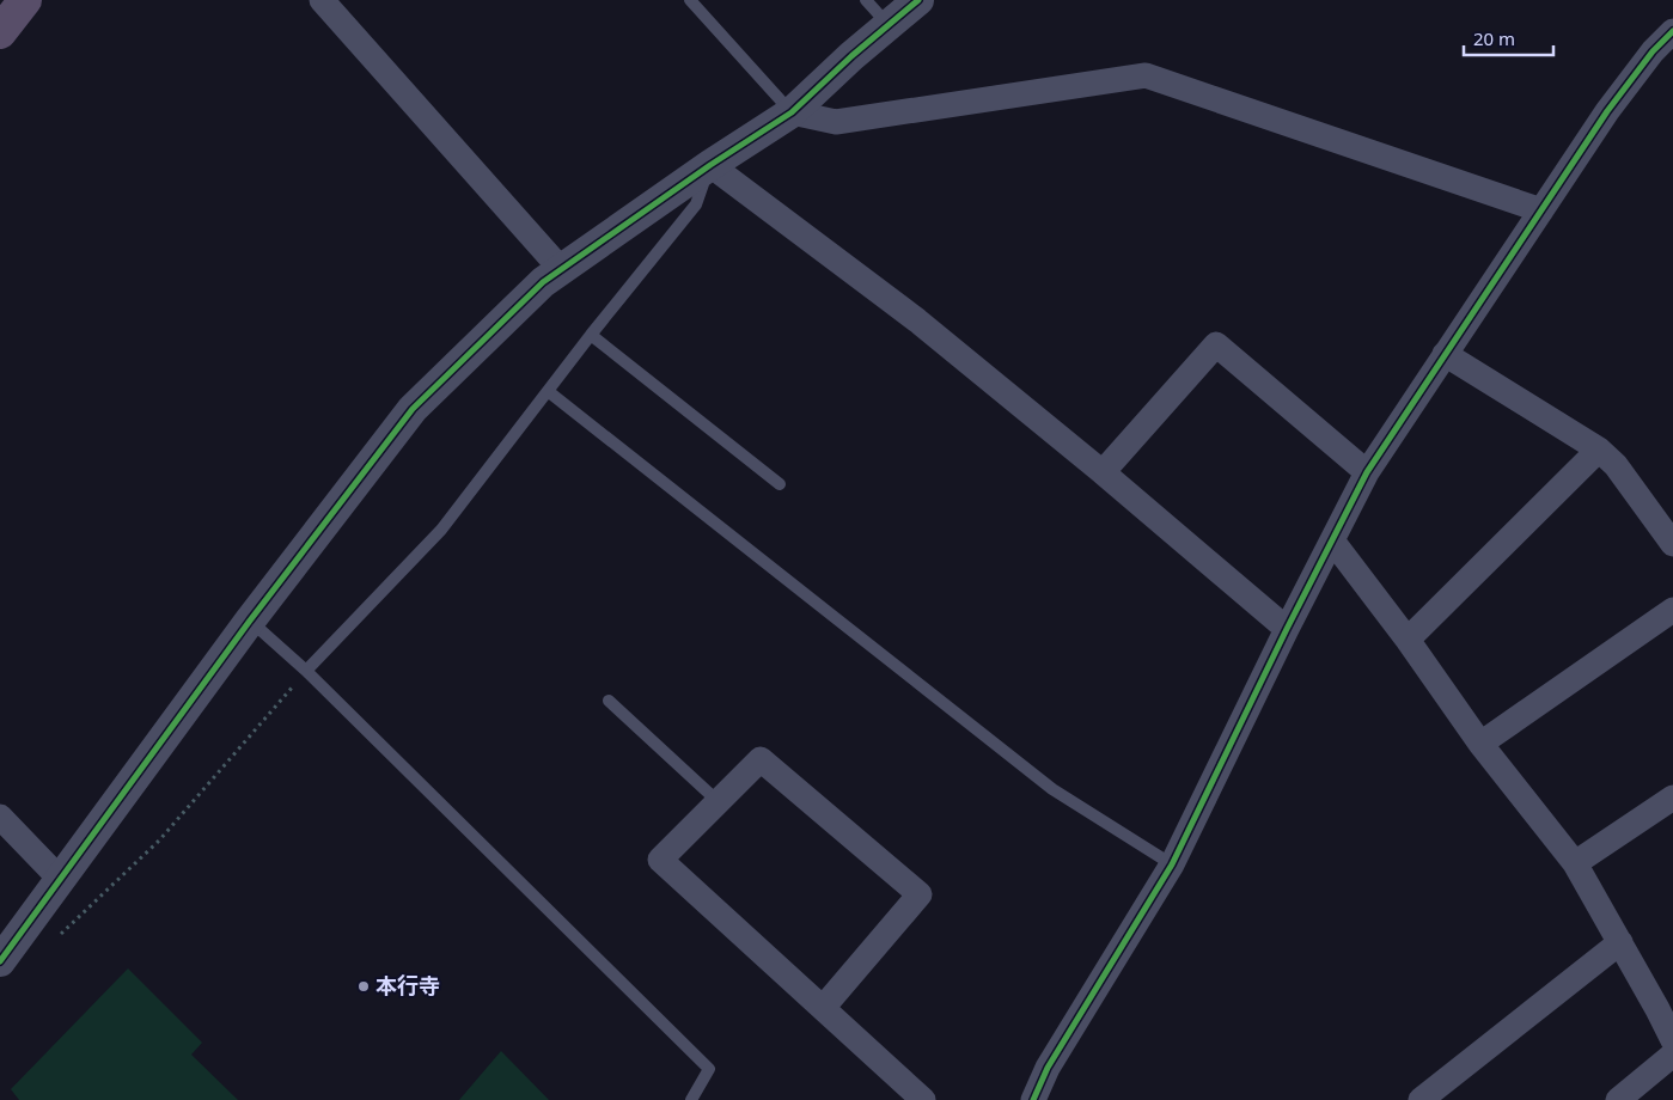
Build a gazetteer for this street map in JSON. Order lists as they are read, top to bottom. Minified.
{"places":["本行寺"],"scale_bar":"20 m"}
